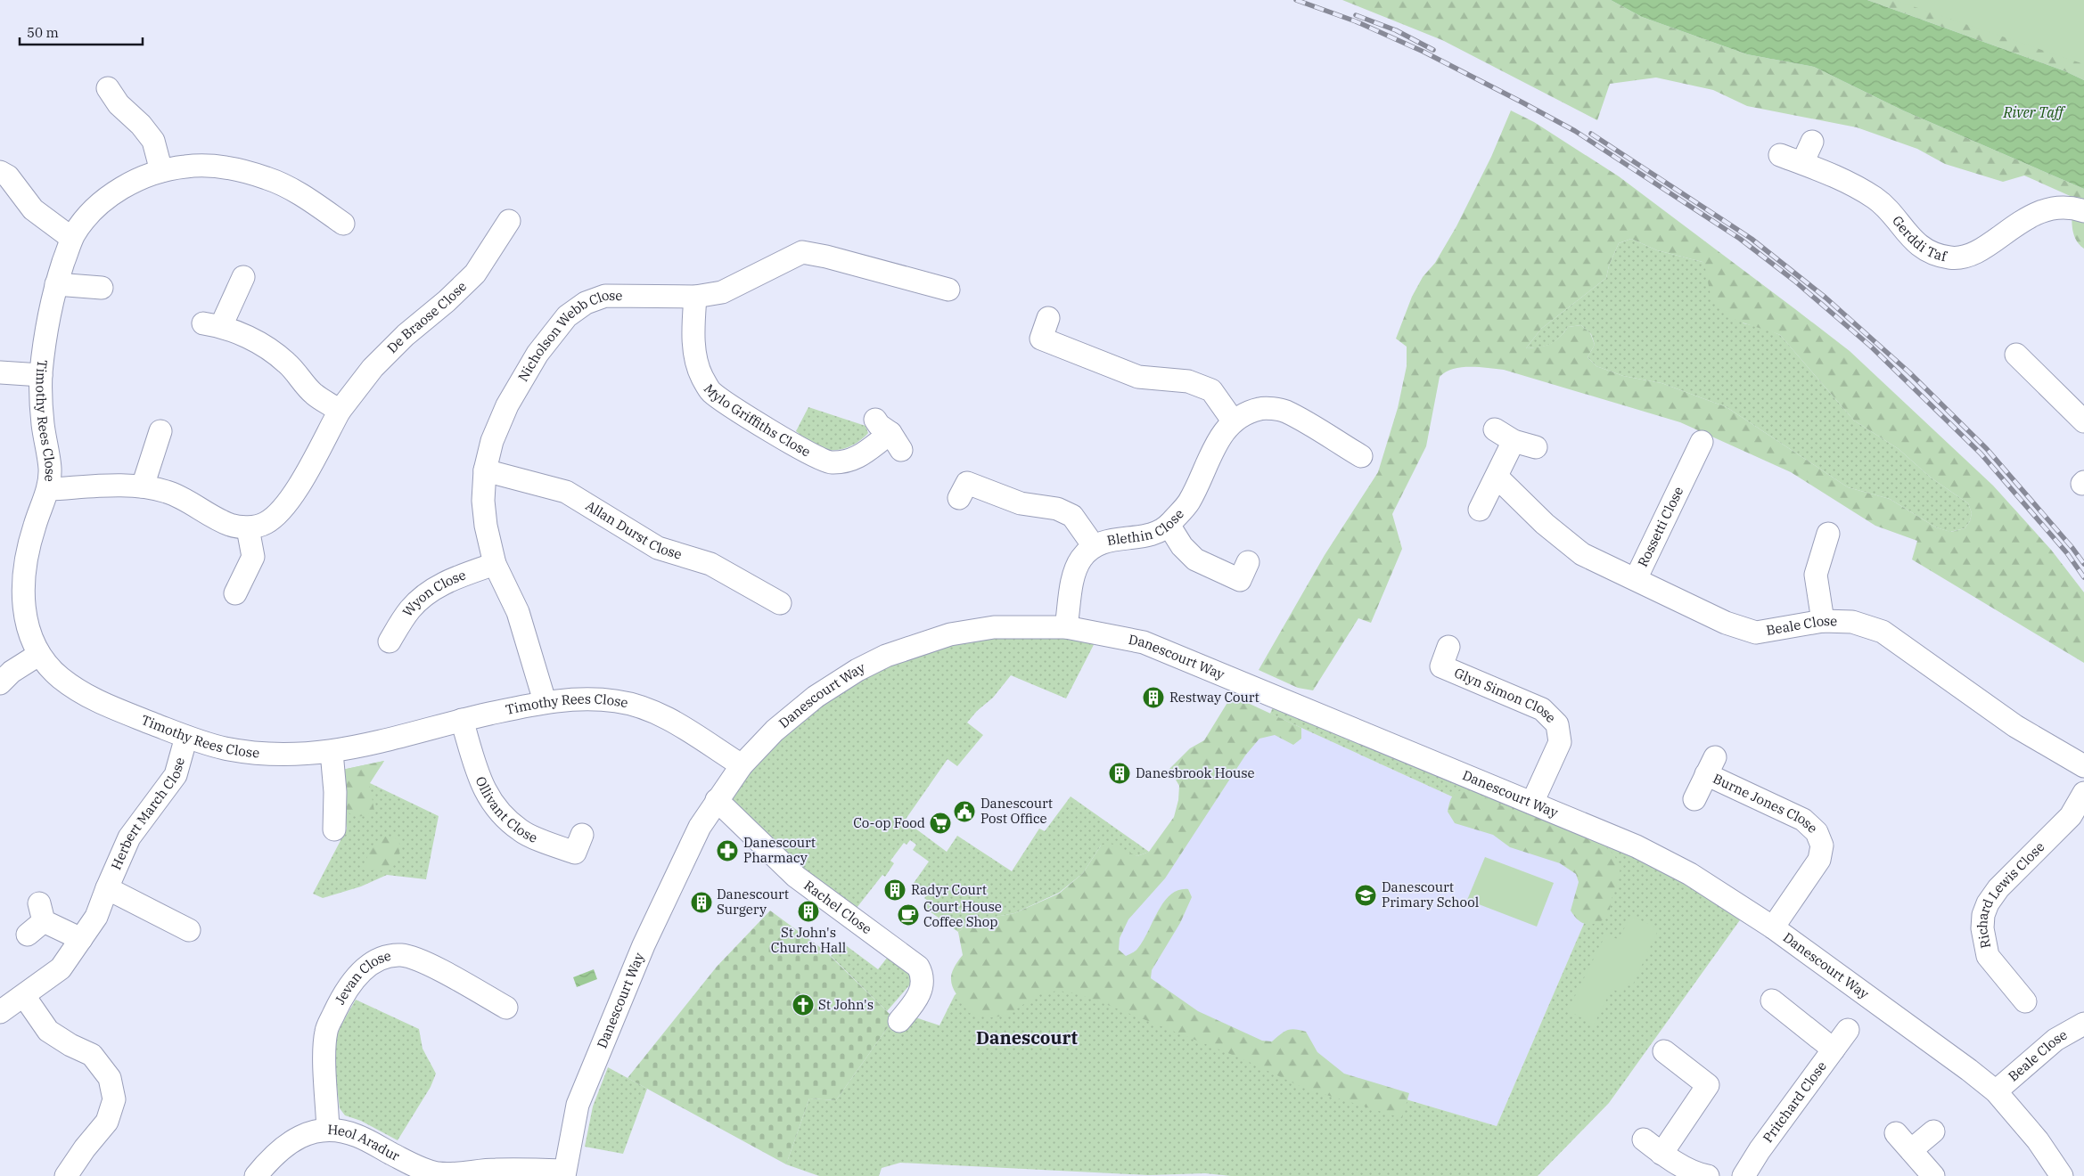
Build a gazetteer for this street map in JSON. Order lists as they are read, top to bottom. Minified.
{"streets":{"street":["Gerddi Taf","De Braose Close","Nicholson Webb Close","Mylo Griffiths Close","Timothy Rees Close","Blethin Close","Rossetti Close","Allan Durst Close","Wyon Close","Beale Close","Danescourt Way","Glyn Simon Close","Burne Jones Close","Ollivant Close","Herbert March Close","Richard Lewis Close","Rachel Close","Jevan Close","Pritchard Close","Heol Aradur"]},"crossings":[["De Braose Close","Timothy Rees Close"],["Nicholson Webb Close","Mylo Griffiths Close"],["Nicholson Webb Close","Timothy Rees Close"],["Nicholson Webb Close","Allan Durst Close"],["Nicholson Webb Close","Wyon Close"],["Timothy Rees Close","Danescourt Way"],["Timothy Rees Close","Ollivant Close"],["Timothy Rees Close","Herbert March Close"],["Blethin Close","Danescourt Way"],["Rossetti Close","Beale Close"],["Beale Close","Danescourt Way"],["Danescourt Way","Glyn Simon Close"],["Danescourt Way","Burne Jones Close"],["Danescourt Way","Rachel Close"],["Danescourt Way","Heol Aradur"],["Jevan Close","Heol Aradur"]],"districts":["Danescourt"],"water":["River Taff"],"places":{"building":["Restway Court","Danesbrook House","Radyr Court","Danescourt Surgery","St John's Church Hall"],"public building":["Danescourt Post Office"],"supermarket":["Co-op Food"],"pharmacy":["Danescourt Pharmacy"],"school or university":["Danescourt Primary School"],"cafe":["Court House Coffee Shop"],"church":["St John's"]},"scale_bar":"50 m"}
